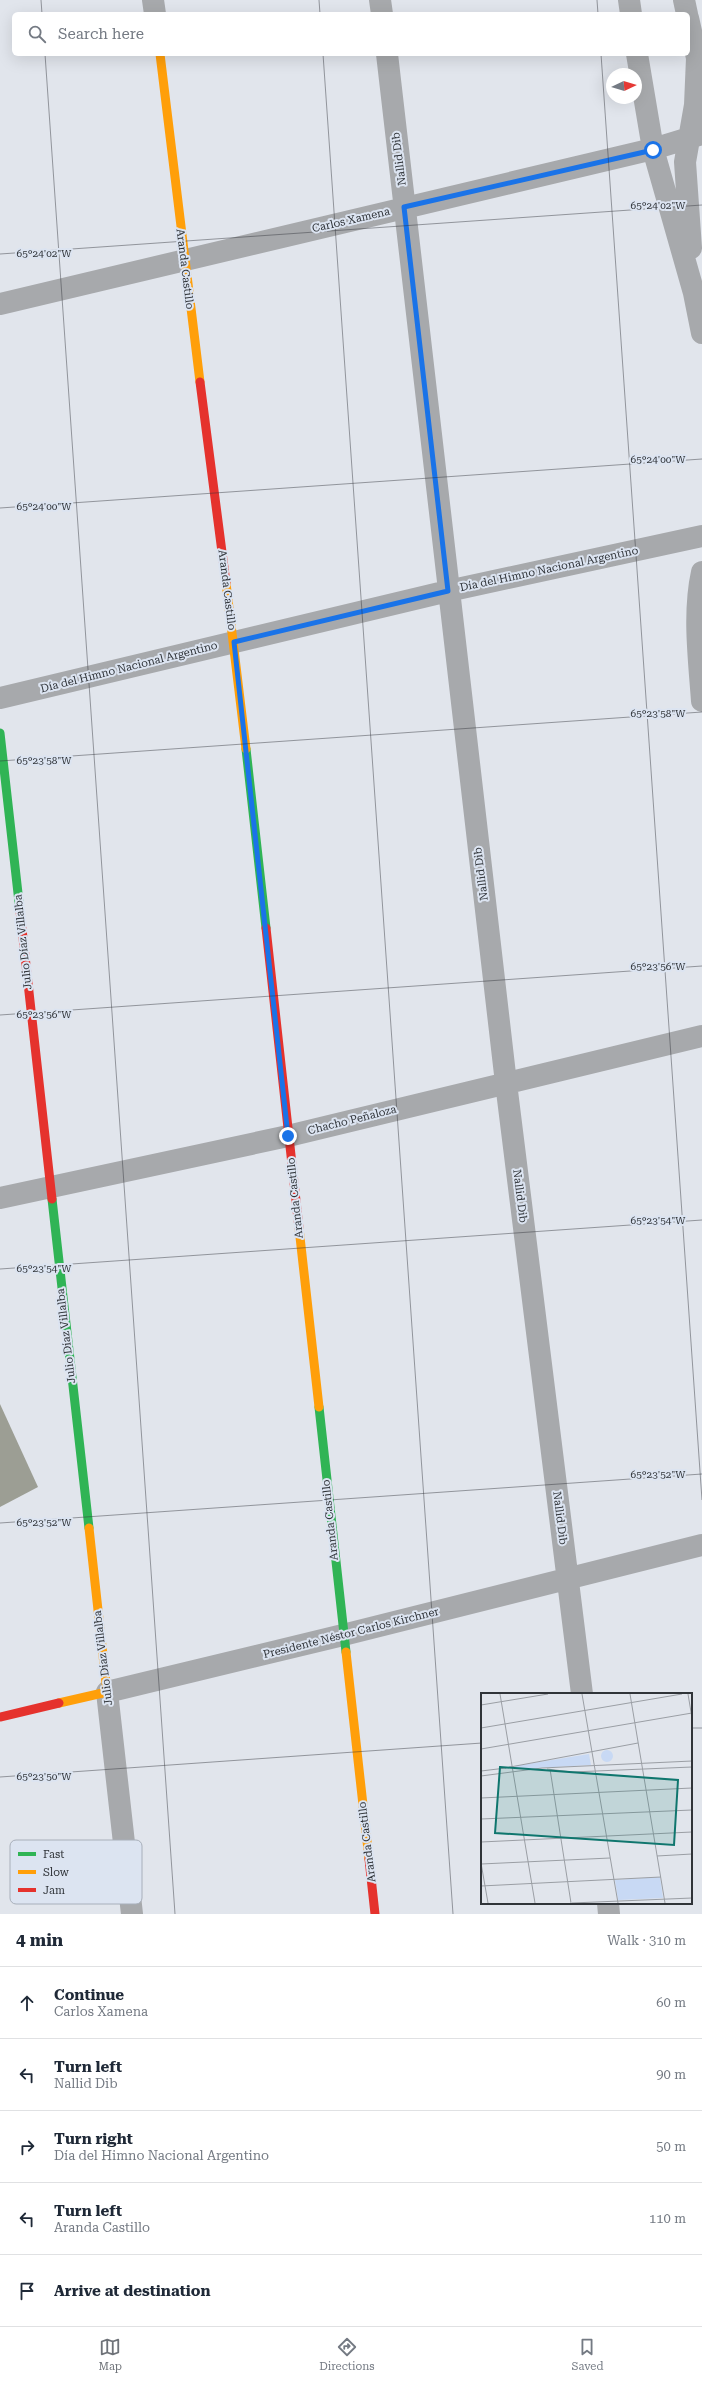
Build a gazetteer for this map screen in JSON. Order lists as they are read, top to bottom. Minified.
{"streets":{"street":["Nallid Dib","Carlos Xamena","Aranda Castillo","Día del Himno Nacional Argentino","Julio Díaz Villalba","Chacho Peñaloza","Presidente Néstor Carlos Kirchner"]},"crossings":[["Nallid Dib","Carlos Xamena"],["Nallid Dib","Día del Himno Nacional Argentino"],["Nallid Dib","Chacho Peñaloza"],["Nallid Dib","Presidente Néstor Carlos Kirchner"],["Carlos Xamena","Aranda Castillo"],["Aranda Castillo","Día del Himno Nacional Argentino"],["Aranda Castillo","Chacho Peñaloza"],["Aranda Castillo","Presidente Néstor Carlos Kirchner"],["Julio Díaz Villalba","Chacho Peñaloza"],["Julio Díaz Villalba","Presidente Néstor Carlos Kirchner"]],"legend":["Fast","Slow","Jam"],"north":"right","page":{"search":"Search here","heading":["4 min","Walk · 310 m"],"list":[["Continue","Carlos Xamena","60 m"],["Turn left","Nallid Dib","90 m"],["Turn right","Día del Himno Nacional Argentino","50 m"],["Turn left","Aranda Castillo","110 m"],"Arrive at destination"],"nav":["Map","Directions","Saved"]},"coordinates":["65°24'02\"W","65°24'00\"W","65°23'58\"W","65°23'56\"W","65°23'54\"W","65°23'52\"W","65°23'50\"W"]}
